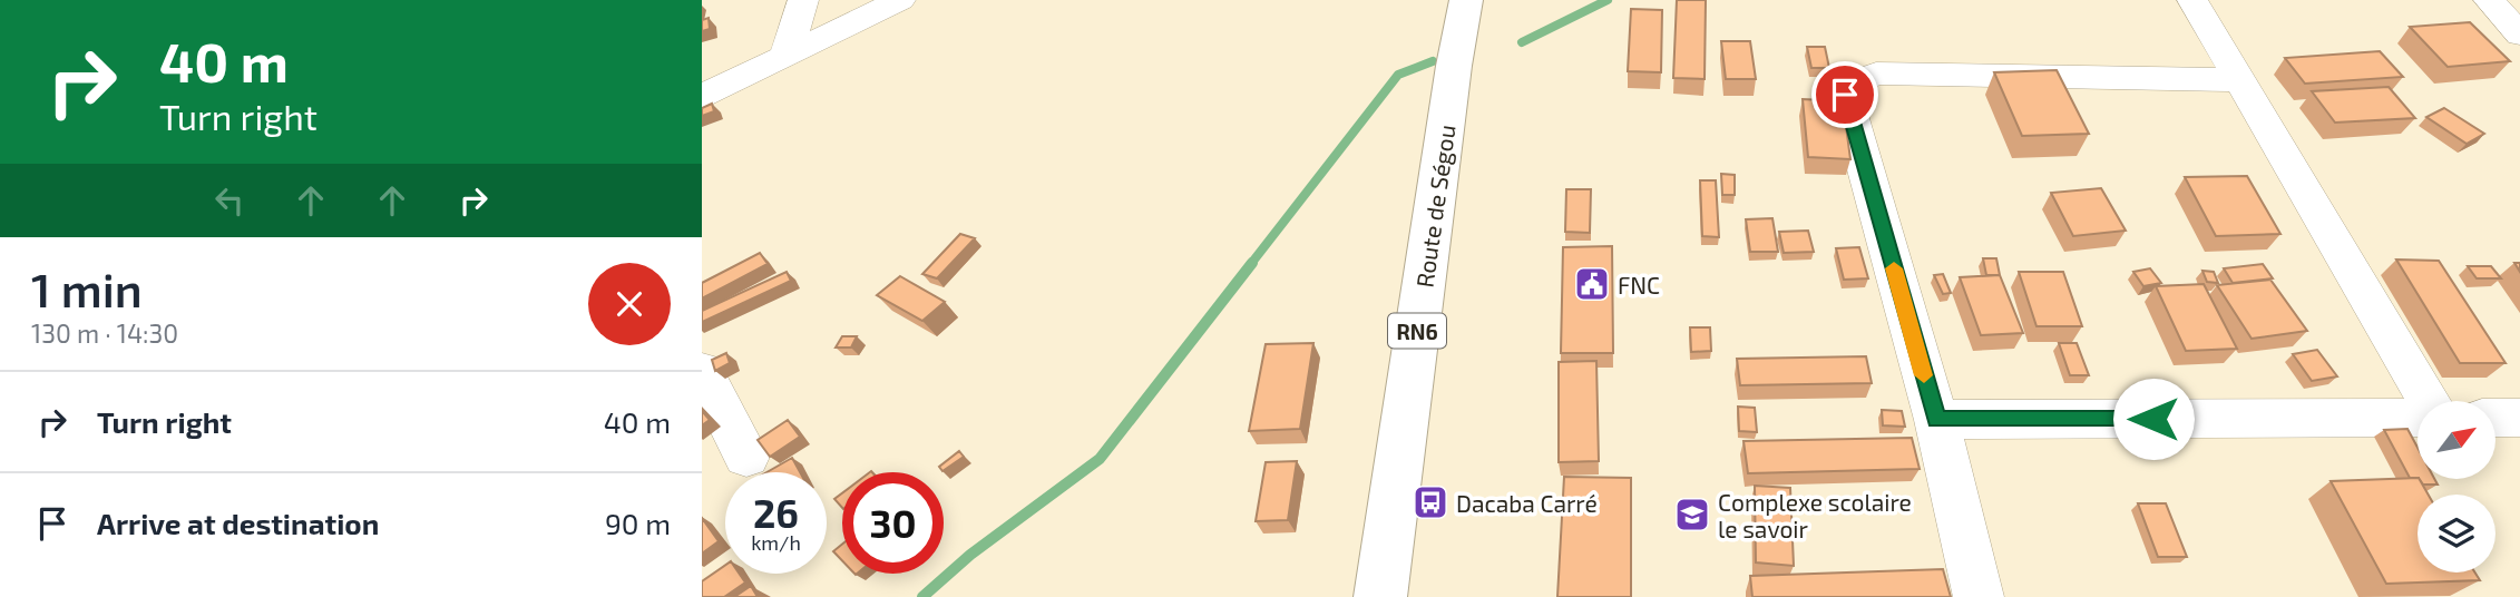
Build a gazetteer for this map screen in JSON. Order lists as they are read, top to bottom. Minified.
{"streets":{"highway":["Route de Ségou","RN6"]},"places":{"public building":["FNC"],"bus stop":["Dacaba Carré"],"school or university":["Complexe scolaire le savoir"]},"north":"top right","page":{"turn":["40 m","Turn right"],"heading":["1 min","130 m · 14:30"],"list":[{"name":"Turn right","value":"40 m"},{"name":"Arrive at destination","value":"90 m"}],"speed":"26 km/h","limit":"30"}}
